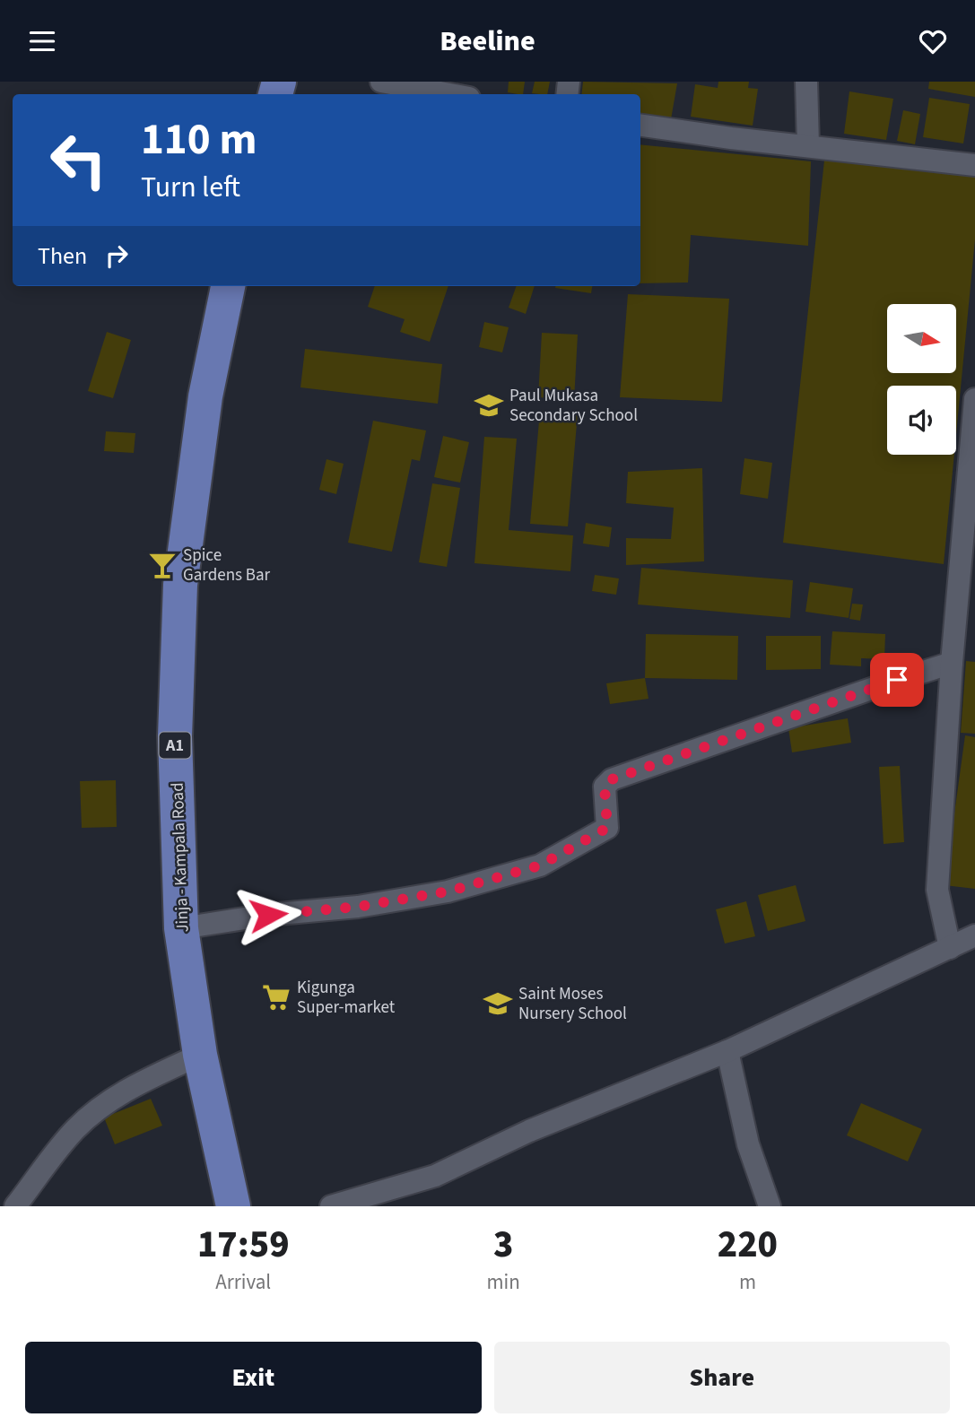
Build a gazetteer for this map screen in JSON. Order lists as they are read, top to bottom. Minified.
{"streets":{"highway":["A1","Jinja - Kampala Road"]},"places":{"school or university":["Paul Mukasa Secondary School","Saint Moses Nursery School"],"bar":["Spice Gardens Bar"],"supermarket":["Kigunga Super-market"]},"north":"right","page":{"header":"Beeline","turn":["110 m","Turn left"],"then":"Then","eta":["17:59","Arrival","3","min","220","m"],"buttons":["Exit","Share"]}}
